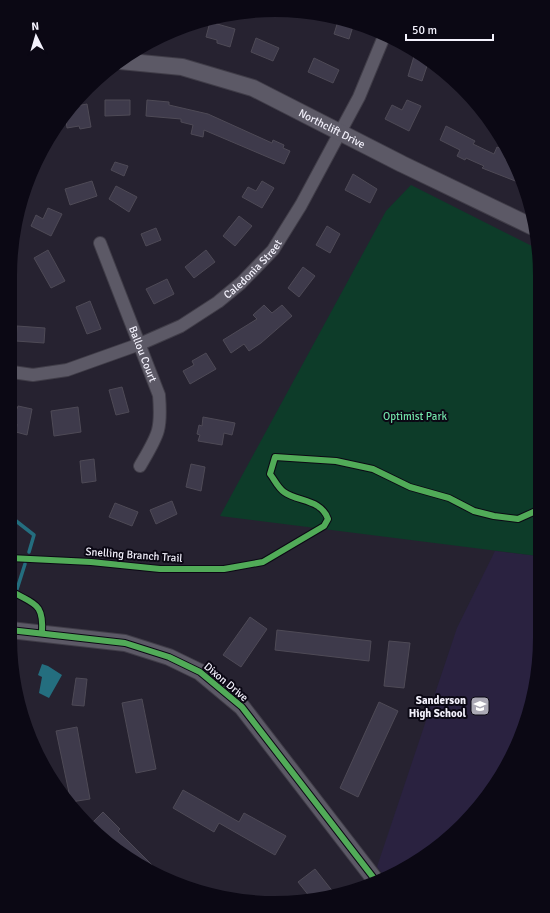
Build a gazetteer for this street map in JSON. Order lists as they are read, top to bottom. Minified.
{"streets":{"street":["Northclift Drive","Caledonia Street","Ballou Court","Dixon Drive"],"cycle path":["Snelling Branch Trail"]},"crossings":[["Northclift Drive","Caledonia Street"],["Caledonia Street","Ballou Court"]],"parks":["Optimist Park"],"places":{"school or university":["Sanderson High School"]},"scale_bar":"50 m","north":"top"}
